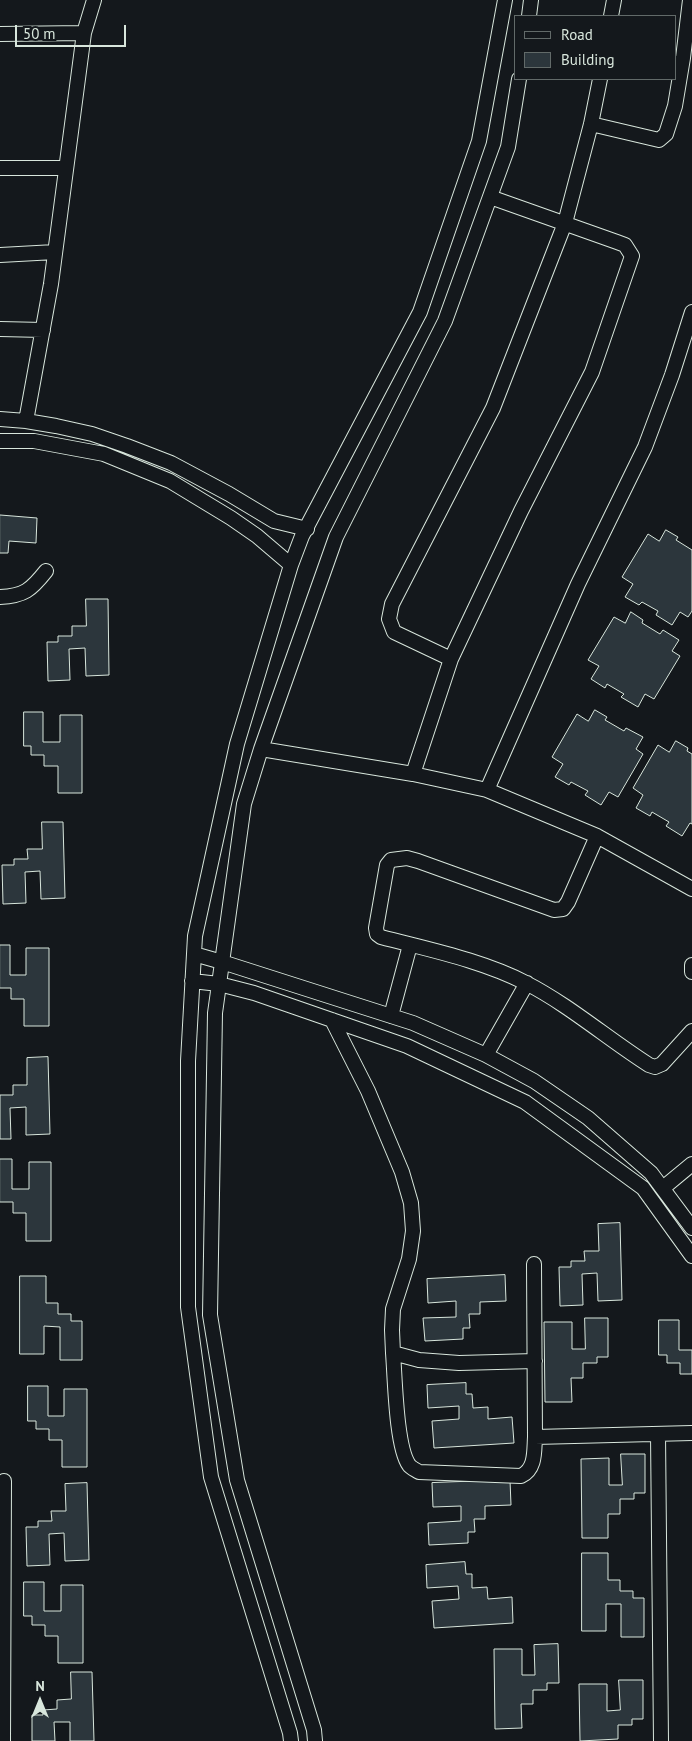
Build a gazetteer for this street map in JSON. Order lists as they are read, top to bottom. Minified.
{"legend":["Road","Building"],"scale_bar":"50 m","north":"top"}
